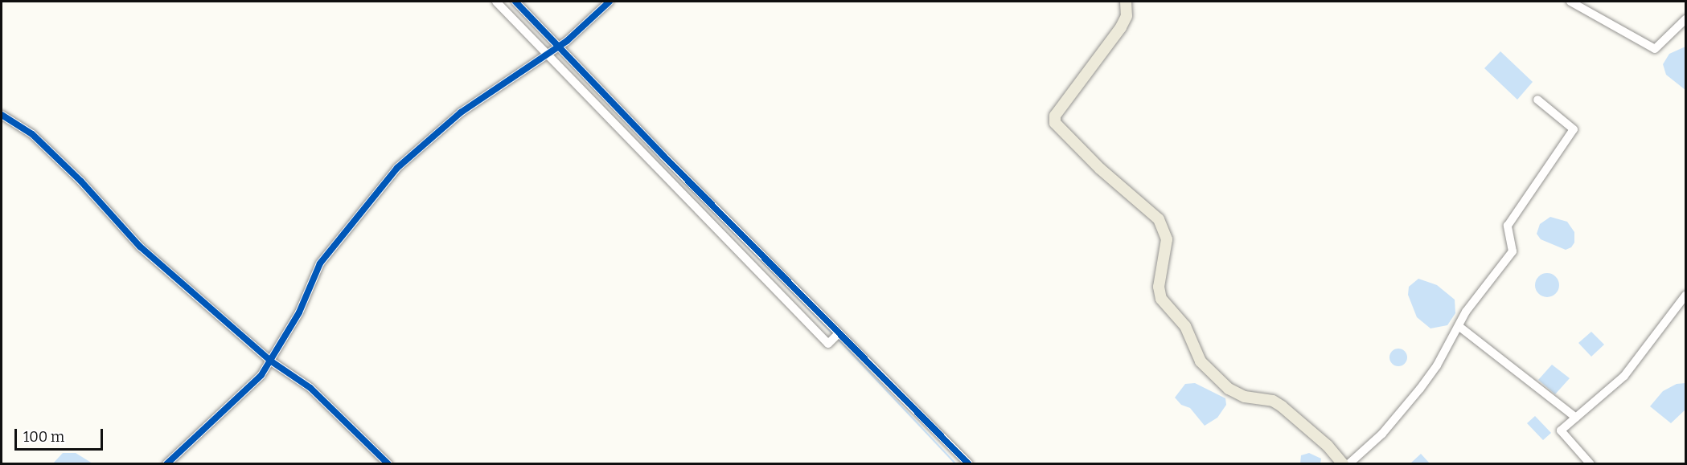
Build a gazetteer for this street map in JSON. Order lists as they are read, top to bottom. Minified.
{"scale_bar":"100 m"}
